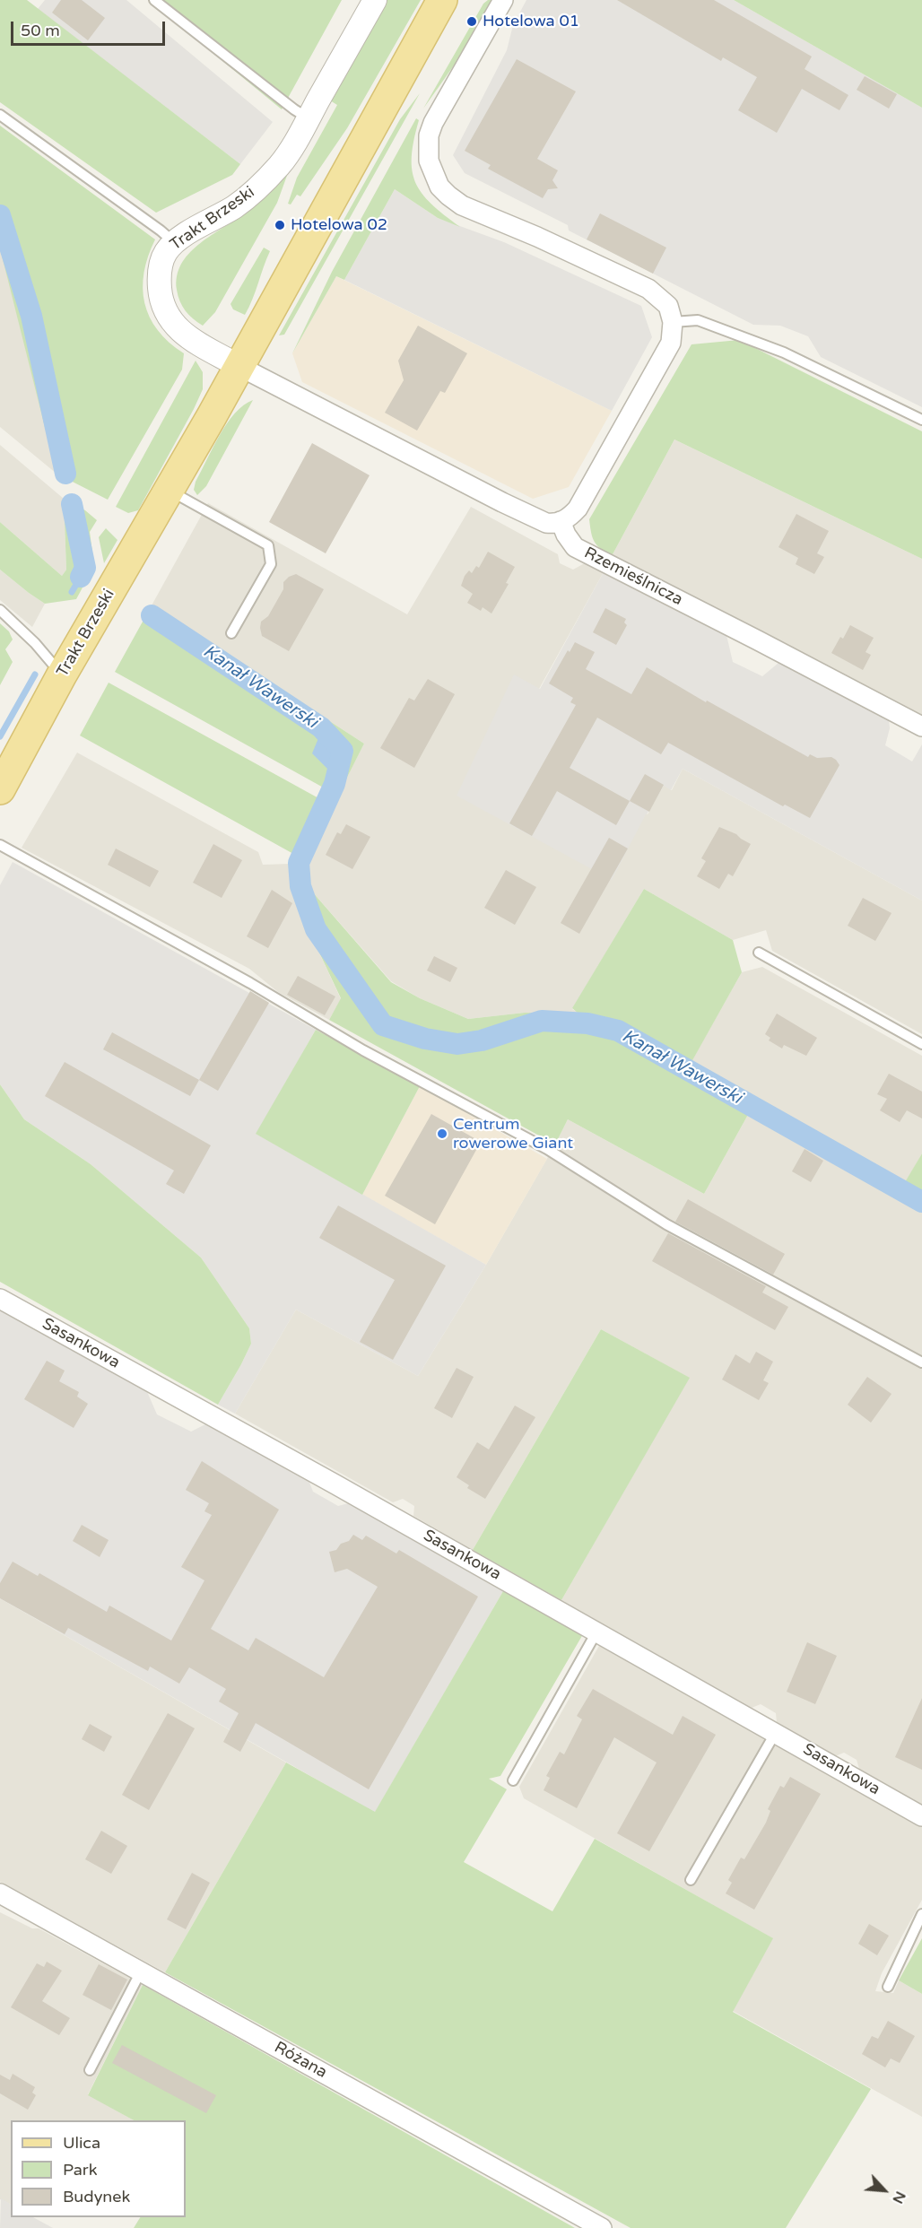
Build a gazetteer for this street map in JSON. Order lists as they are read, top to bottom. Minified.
{"streets":{"main road":["Trakt Brzeski"],"street":["Rzemieślnicza","Sasankowa","Różana"]},"water":["Kanał Wawerski"],"places":["Hotelowa 01","Hotelowa 02","Centrum rowerowe Giant"],"legend":["Ulica","Park","Budynek"],"scale_bar":"50 m","north":"bottom right"}
